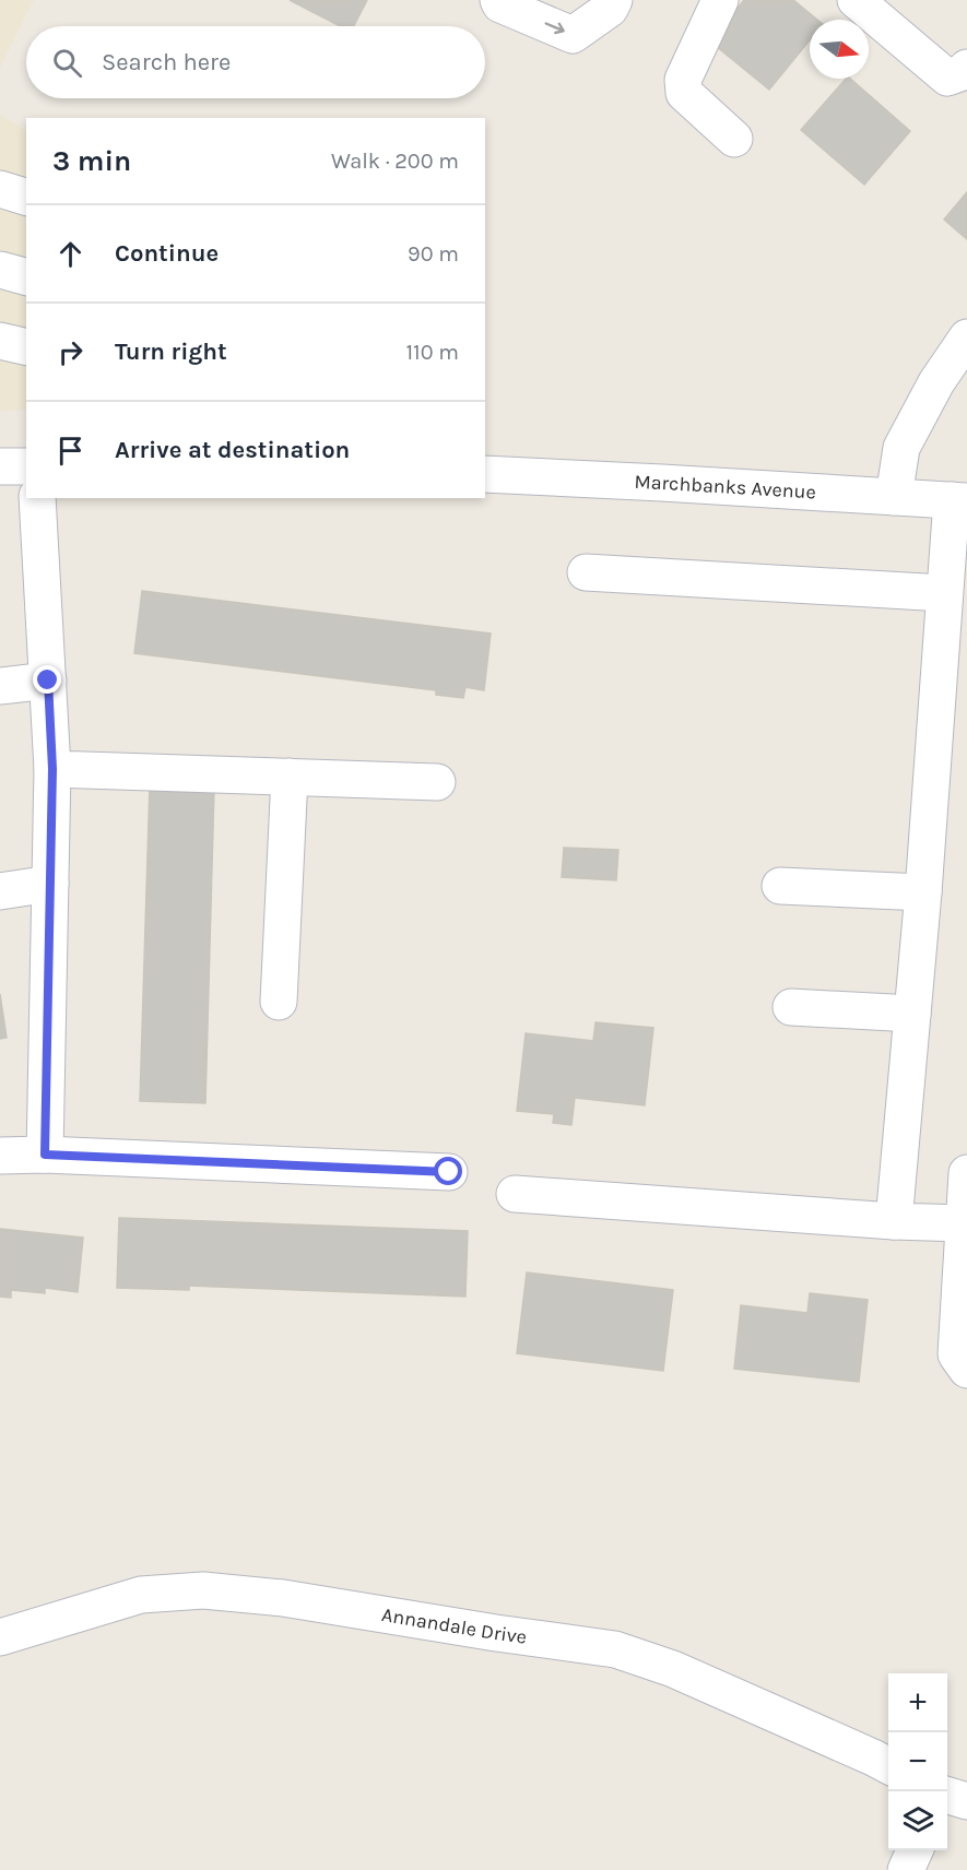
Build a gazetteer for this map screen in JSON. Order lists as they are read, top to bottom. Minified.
{"streets":{"street":["Marchbanks Avenue","Annandale Drive"]},"north":"right","page":{"search":"Search here","heading":["3 min","Walk · 200 m"],"list":[["Continue","90 m"],["Turn right","110 m"],"Arrive at destination"],"map_buttons":["+","−"]}}
